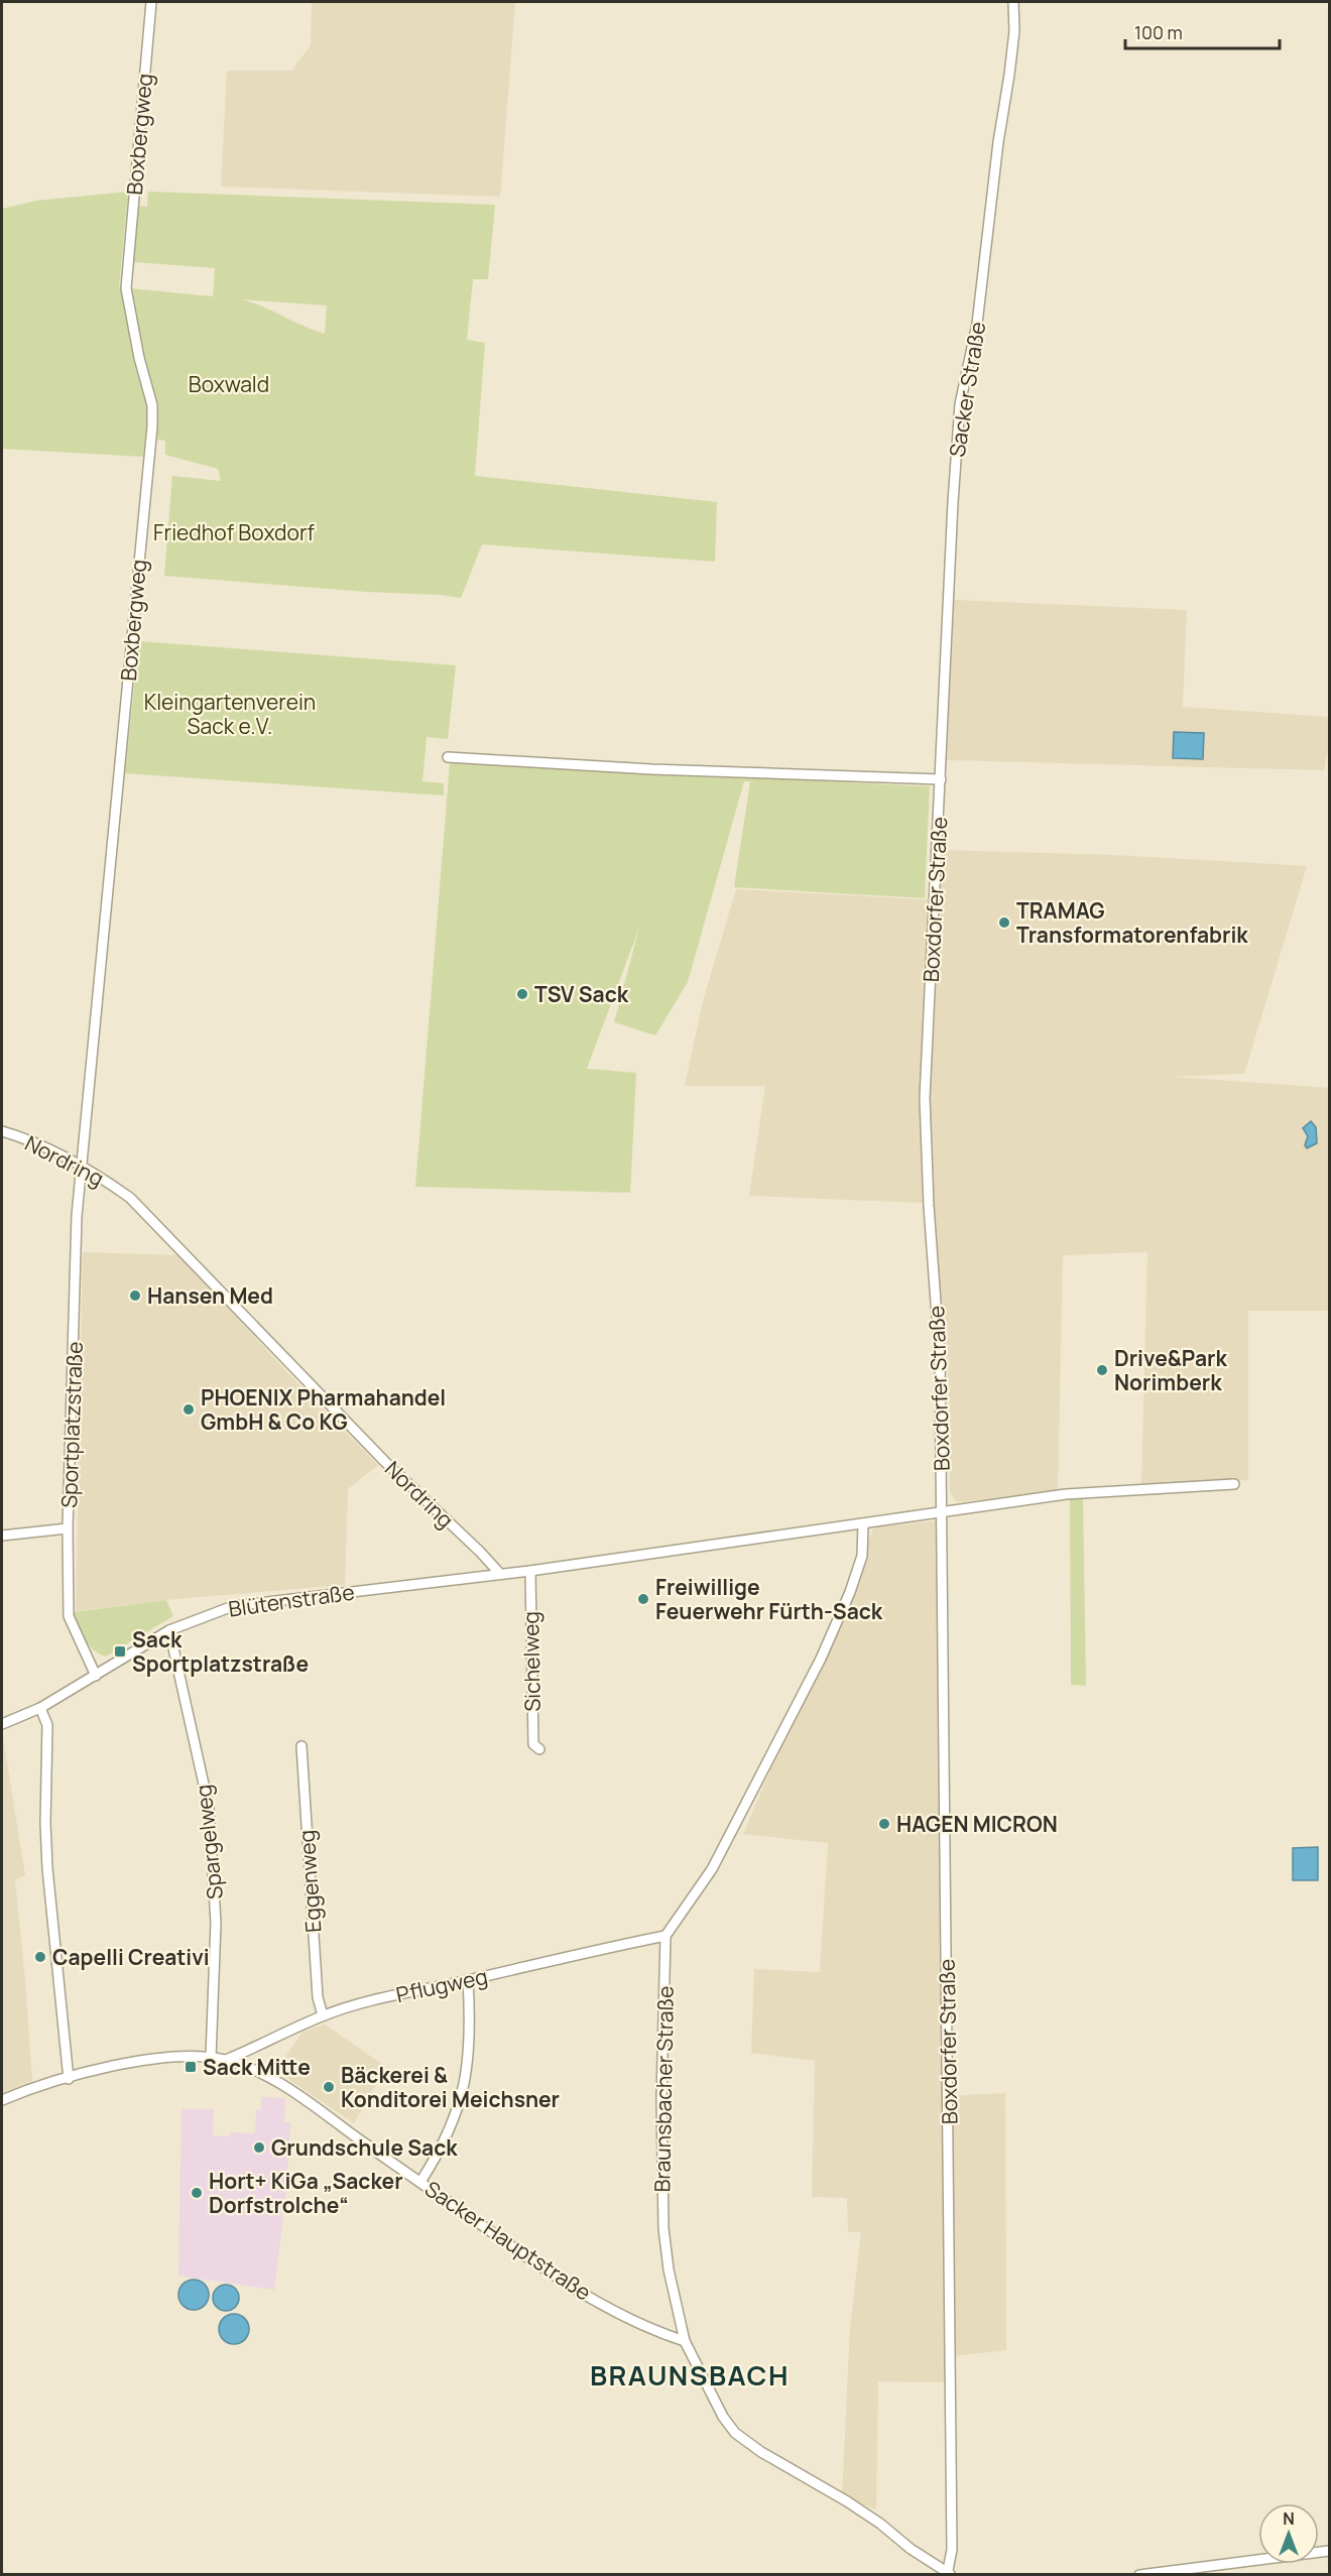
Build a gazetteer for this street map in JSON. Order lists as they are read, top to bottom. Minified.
{"streets":{"street":["Boxbergweg","Sacker Straße","Boxdorfer Straße","Nordring","Sportplatzstraße","Blütenstraße","Sichelweg","Spargelweg","Eggenweg","Pflugweg","Braunsbacher Straße","Sacker Hauptstraße"]},"crossings":[["Boxbergweg","Nordring"],["Boxbergweg","Sportplatzstraße"],["Sacker Straße","Boxdorfer Straße"],["Boxdorfer Straße","Braunsbacher Straße"],["Nordring","Sportplatzstraße"],["Nordring","Blütenstraße"],["Sportplatzstraße","Blütenstraße"],["Blütenstraße","Spargelweg"],["Spargelweg","Sacker Hauptstraße"],["Eggenweg","Pflugweg"],["Pflugweg","Braunsbacher Straße"],["Pflugweg","Sacker Hauptstraße"],["Braunsbacher Straße","Sacker Hauptstraße"]],"districts":["BRAUNSBACH"],"parks":["Boxwald","Friedhof Boxdorf","Kleingartenverein Sack e.V."],"places":{"other":["TRAMAG Transformatorenfabrik","TSV Sack","Hansen Med","Drive&Park Norimberk","PHOENIX Pharmahandel GmbH & Co KG","Freiwillige Feuerwehr Fürth-Sack","HAGEN MICRON","Capelli Creativi","Bäckerei & Konditorei Meichsner","Grundschule Sack","Hort+ KiGa „Sacker Dorfstrolche“"],"transit":["Sack Sportplatzstraße","Sack Mitte"]},"scale_bar":"100 m","north":"top"}
